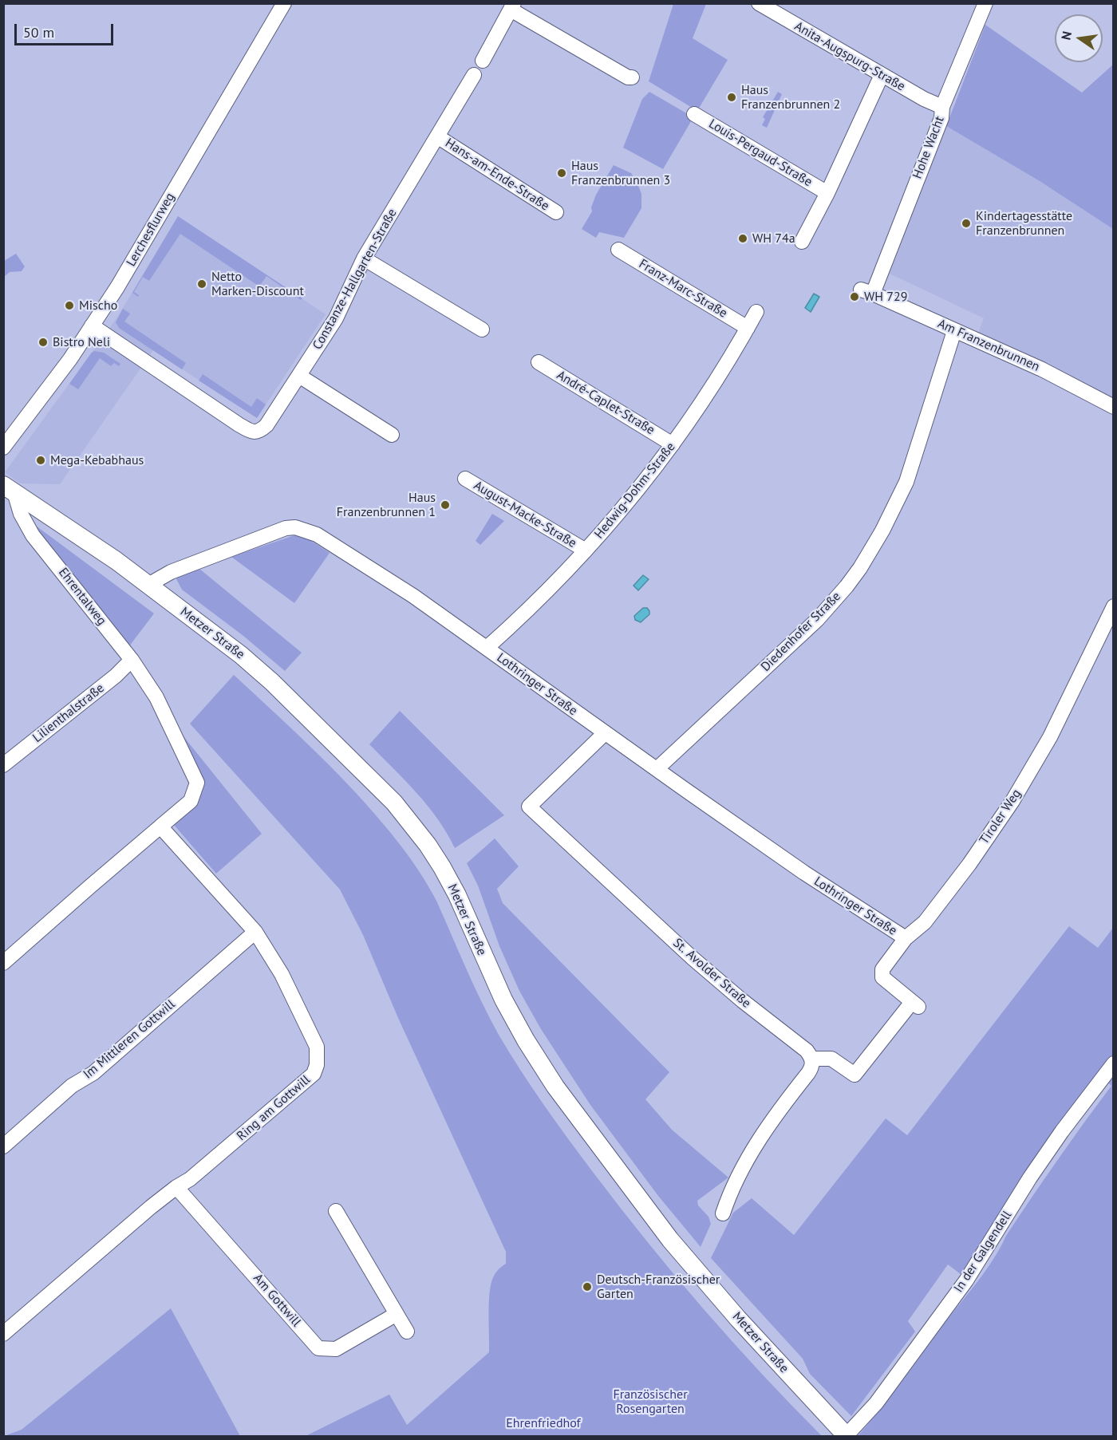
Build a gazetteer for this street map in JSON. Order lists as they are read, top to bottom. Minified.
{"streets":{"main road":["Metzer Straße"],"street":["Anita-Augspurg-Straße","Hohe Wacht","Louis-Pergaud-Straße","Hans-am-Ende-Straße","Lerchesflurweg","Constanze-Hallgarten-Straße","Franz-Marc-Straße","Am Franzenbrunnen","André-Caplet-Straße","Hedwig-Dohm-Straße","August-Macke-Straße","Ehrentalweg","Diedenhofer Straße","Lothringer Straße","Lilienthalstraße","Tiroler Weg","St. Avolder Straße","Im Mittleren Gottwill","Ring am Gottwill","In der Galgendell","Am Gottwill"]},"crossings":[["Anita-Augspurg-Straße","Hohe Wacht"],["Anita-Augspurg-Straße","Louis-Pergaud-Straße"],["Hohe Wacht","Am Franzenbrunnen"],["Hans-am-Ende-Straße","Constanze-Hallgarten-Straße"],["Lerchesflurweg","Constanze-Hallgarten-Straße"],["Franz-Marc-Straße","Hedwig-Dohm-Straße"],["Am Franzenbrunnen","Diedenhofer Straße"],["André-Caplet-Straße","Hedwig-Dohm-Straße"],["Hedwig-Dohm-Straße","August-Macke-Straße"],["Hedwig-Dohm-Straße","Lothringer Straße"],["Ehrentalweg","Metzer Straße"],["Ehrentalweg","Lilienthalstraße"],["Ehrentalweg","Ring am Gottwill"],["Diedenhofer Straße","Lothringer Straße"],["Metzer Straße","Lothringer Straße"],["Metzer Straße","In der Galgendell"],["Lothringer Straße","Tiroler Weg"],["Lothringer Straße","St. Avolder Straße"],["Tiroler Weg","St. Avolder Straße"],["Im Mittleren Gottwill","Ring am Gottwill"],["Ring am Gottwill","Am Gottwill"]],"parks":["Französischer Rosengarten","Ehrenfriedhof"],"places":["Haus Franzenbrunnen 2","Haus Franzenbrunnen 3","Kindertagesstätte Franzenbrunnen","WH 74a","Netto Marken-Discount","WH 729","Mischo","Bistro Neli","Mega-Kebabhaus","Haus Franzenbrunnen 1","Deutsch-Französischer Garten"],"scale_bar":"50 m","north":"left"}
